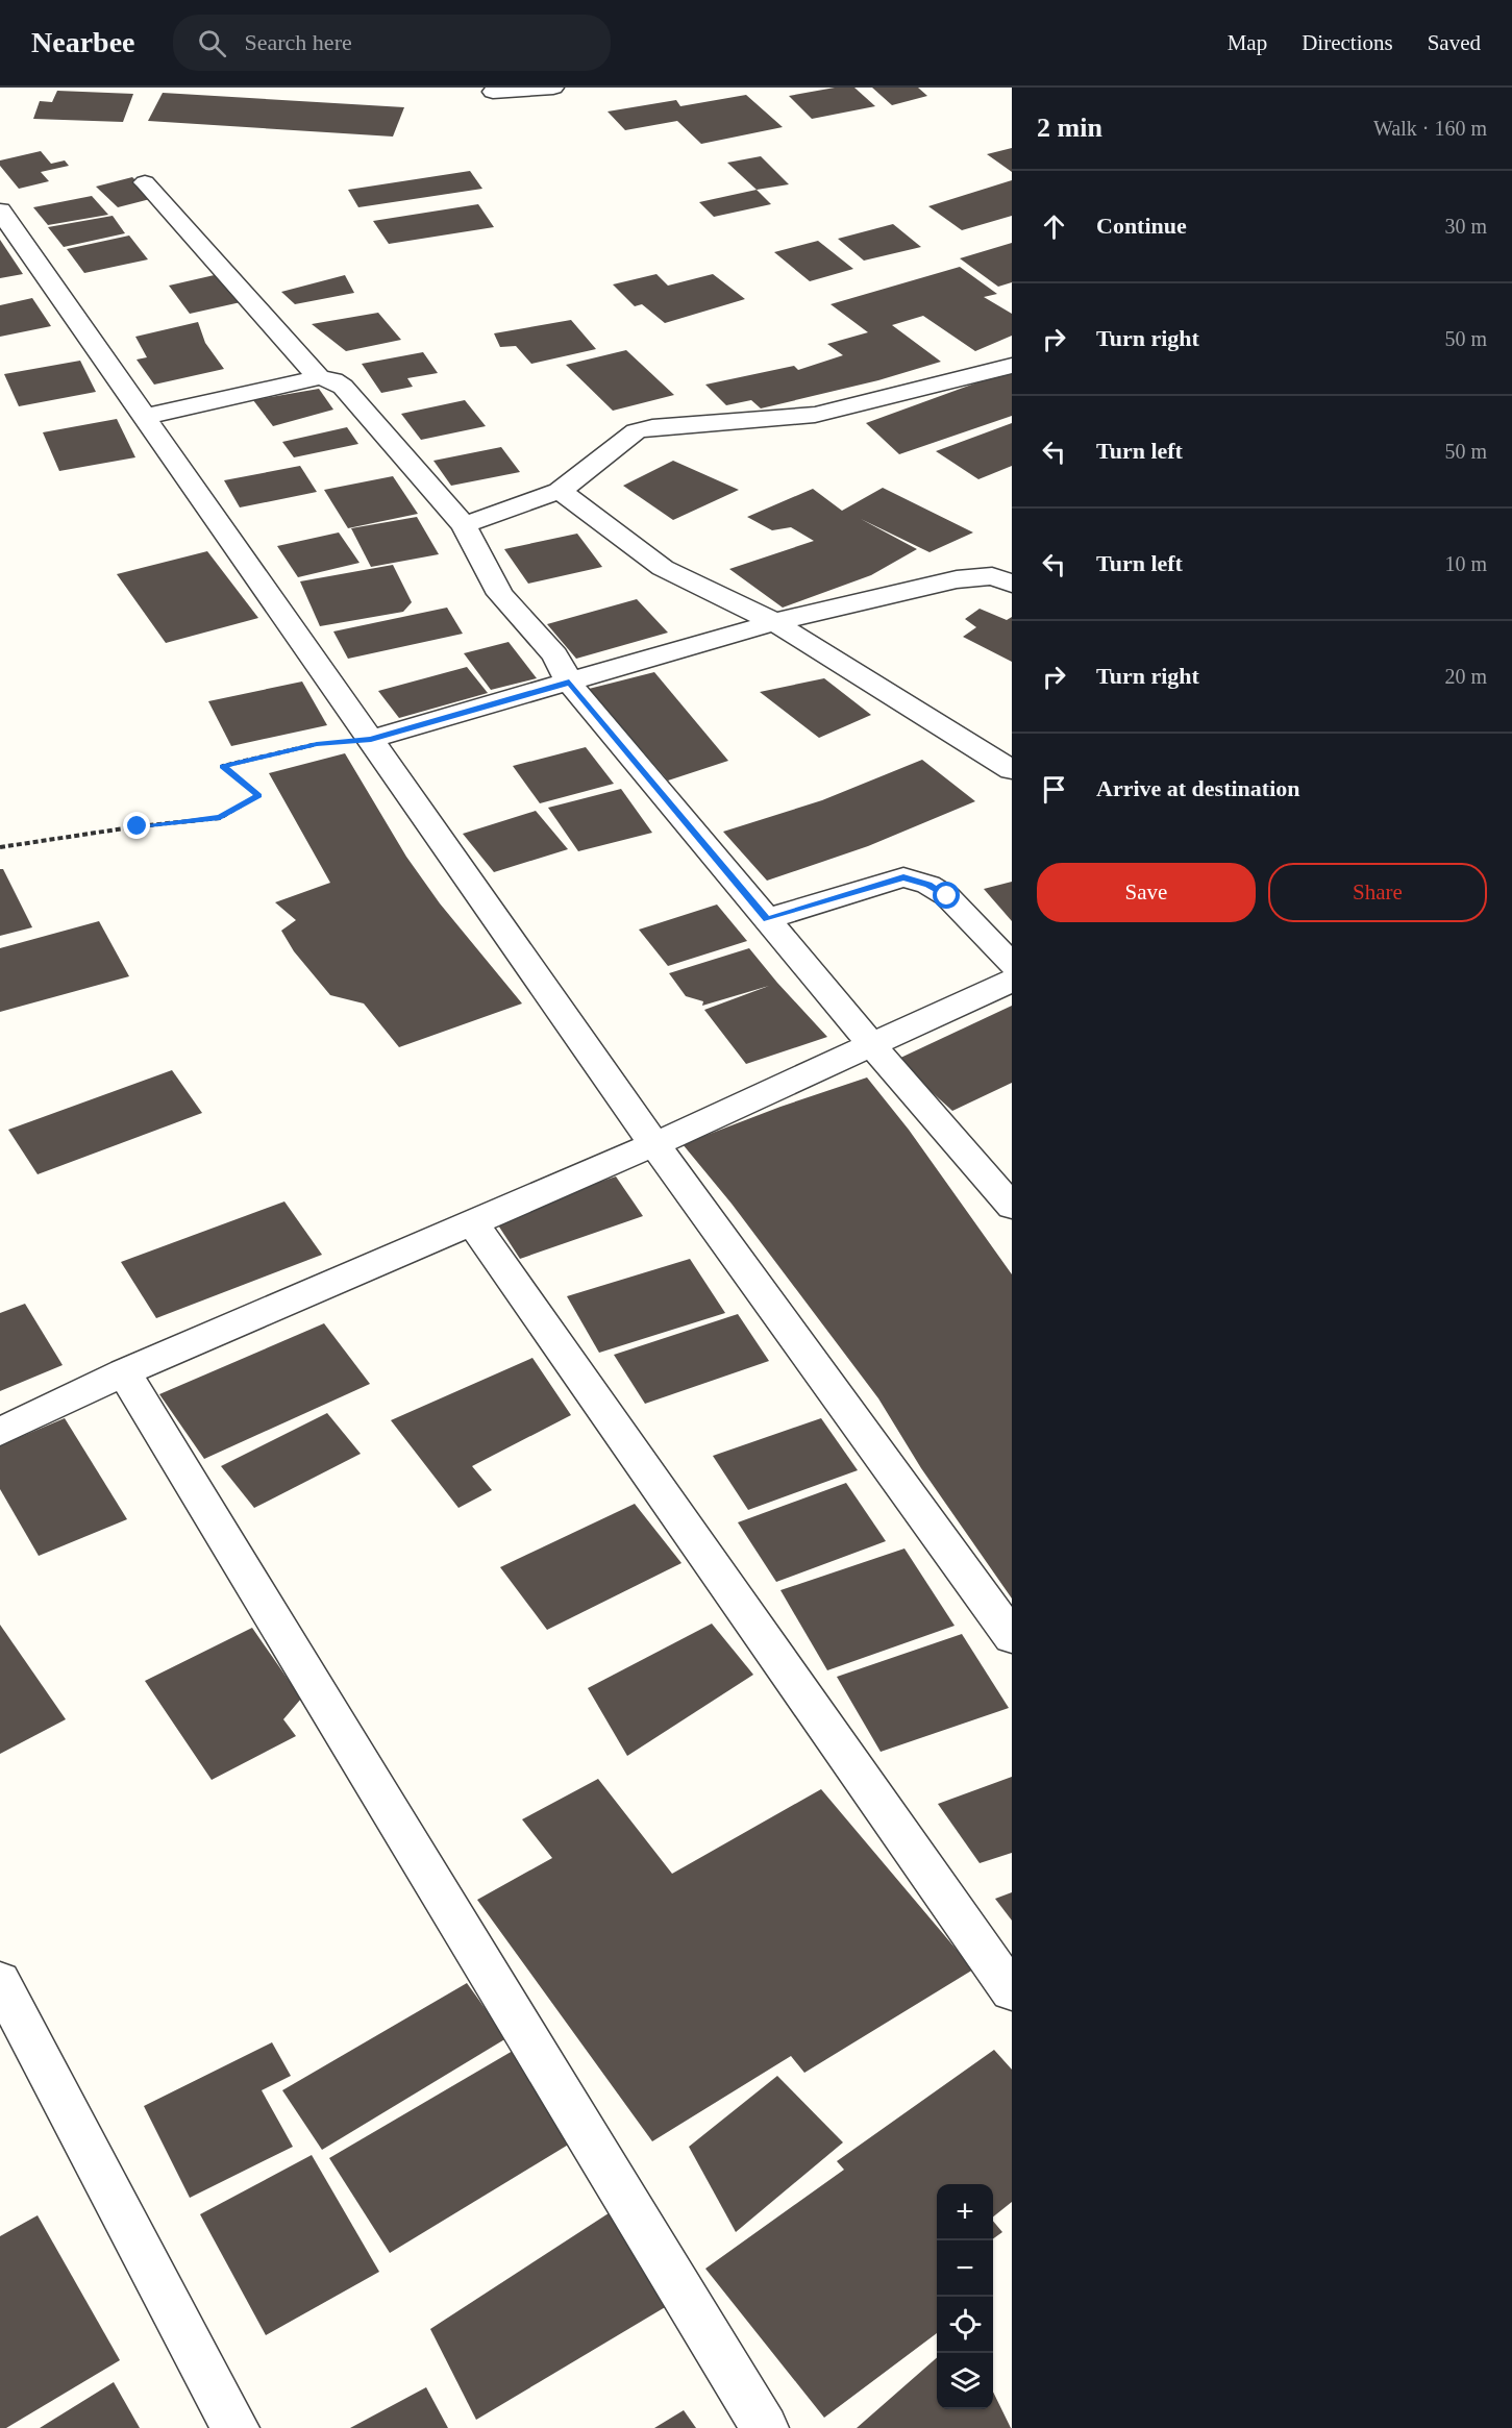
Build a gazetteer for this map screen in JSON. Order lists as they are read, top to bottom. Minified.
{"page":{"header":"Nearbee","search":"Search here","nav":["Map","Directions","Saved"],"heading":["2 min","Walk · 160 m"],"list":[["Continue","30 m"],["Turn right","50 m"],["Turn left","50 m"],["Turn left","10 m"],["Turn right","20 m"],"Arrive at destination"],"buttons":["Save","Share"],"map_buttons":["+","−"]}}
